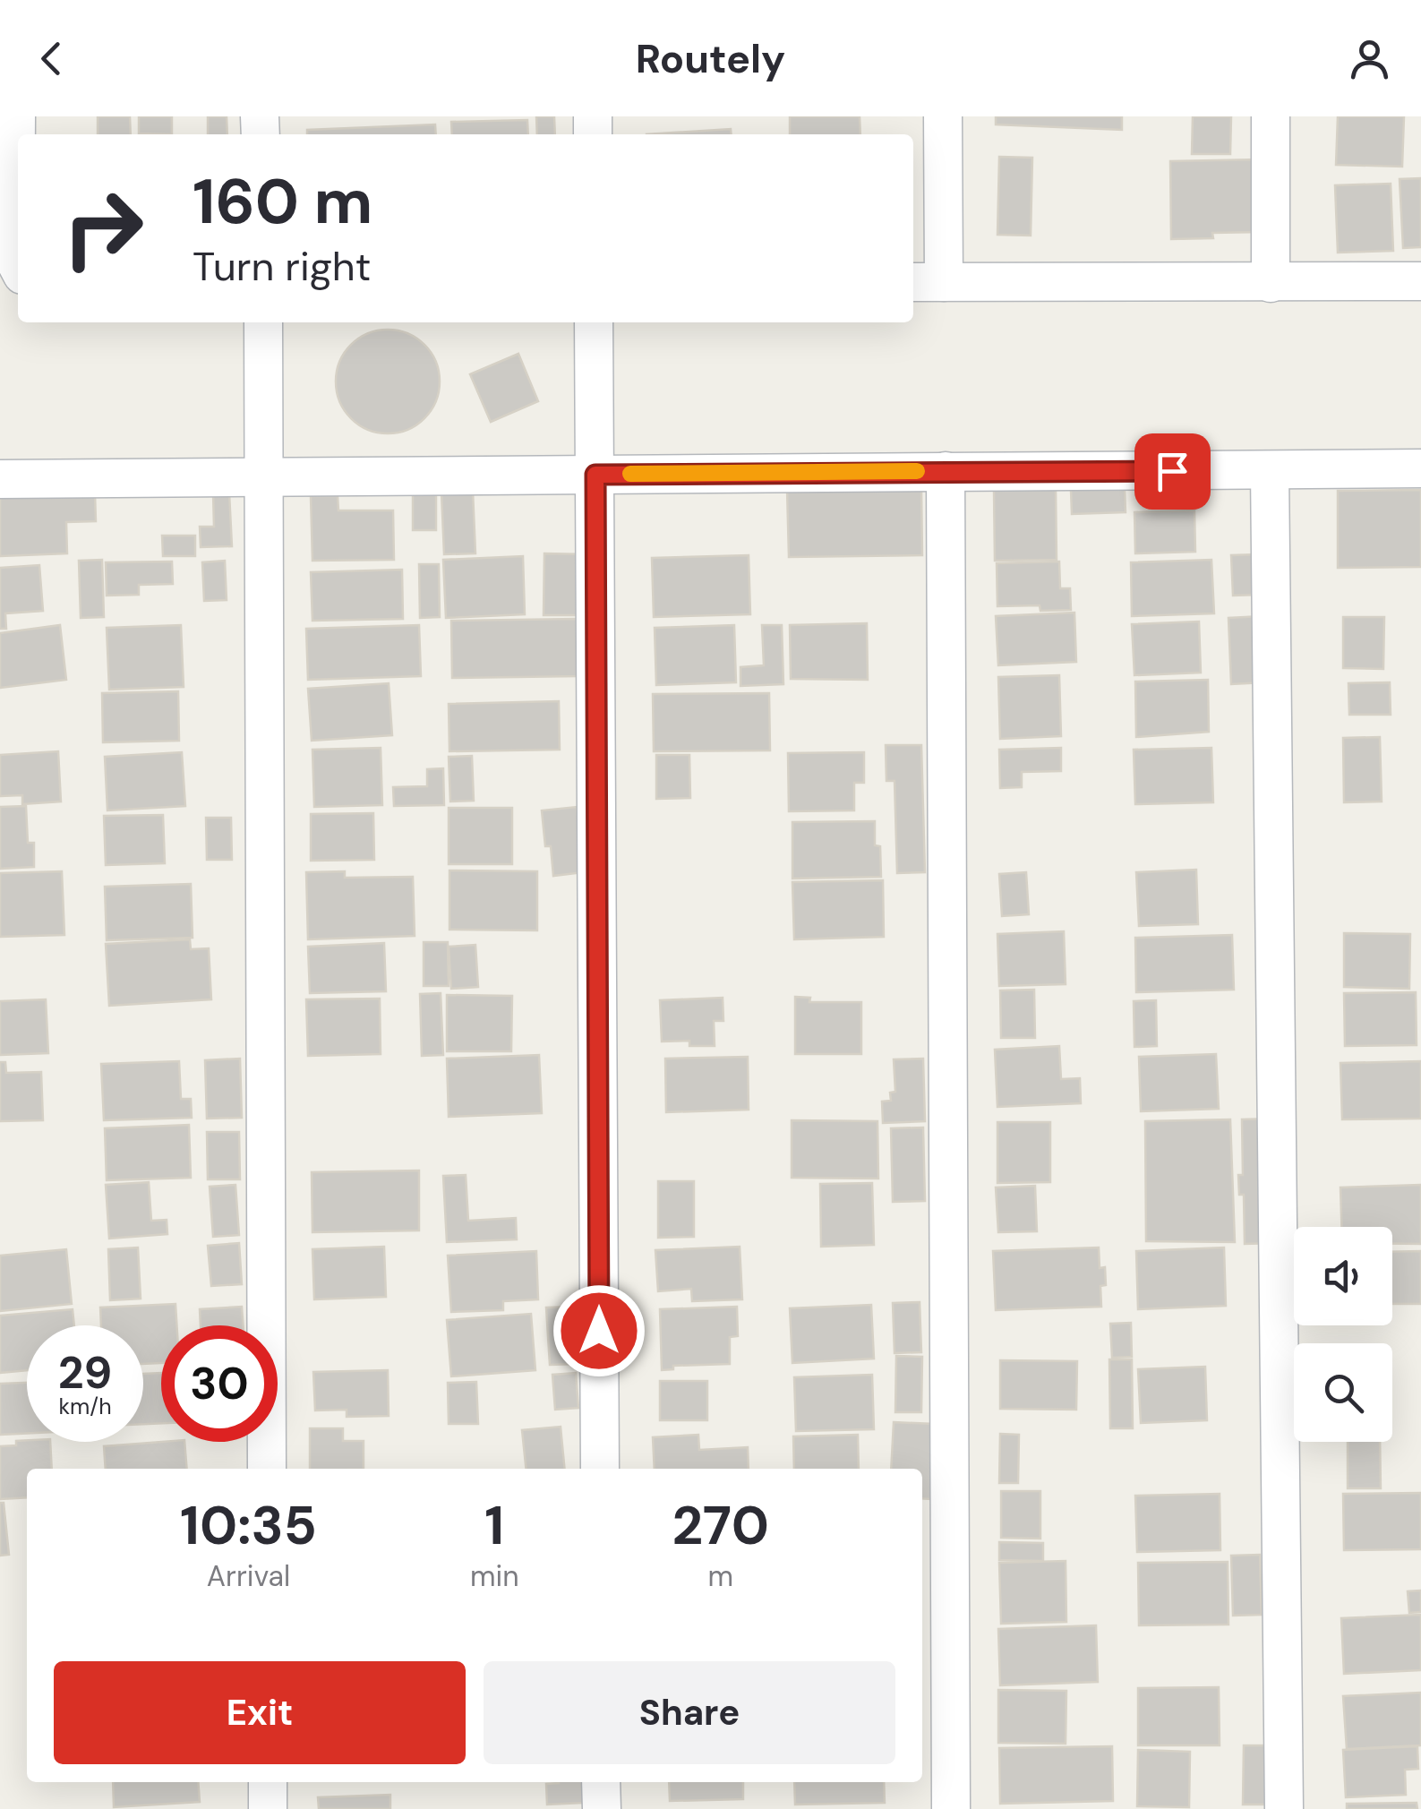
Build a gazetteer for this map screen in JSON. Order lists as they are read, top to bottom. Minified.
{"page":{"header":"Routely","turn":["160 m","Turn right"],"speed":"29 km/h","limit":"30","eta":["10:35","Arrival","1","min","270","m"],"buttons":["Exit","Share"]}}
